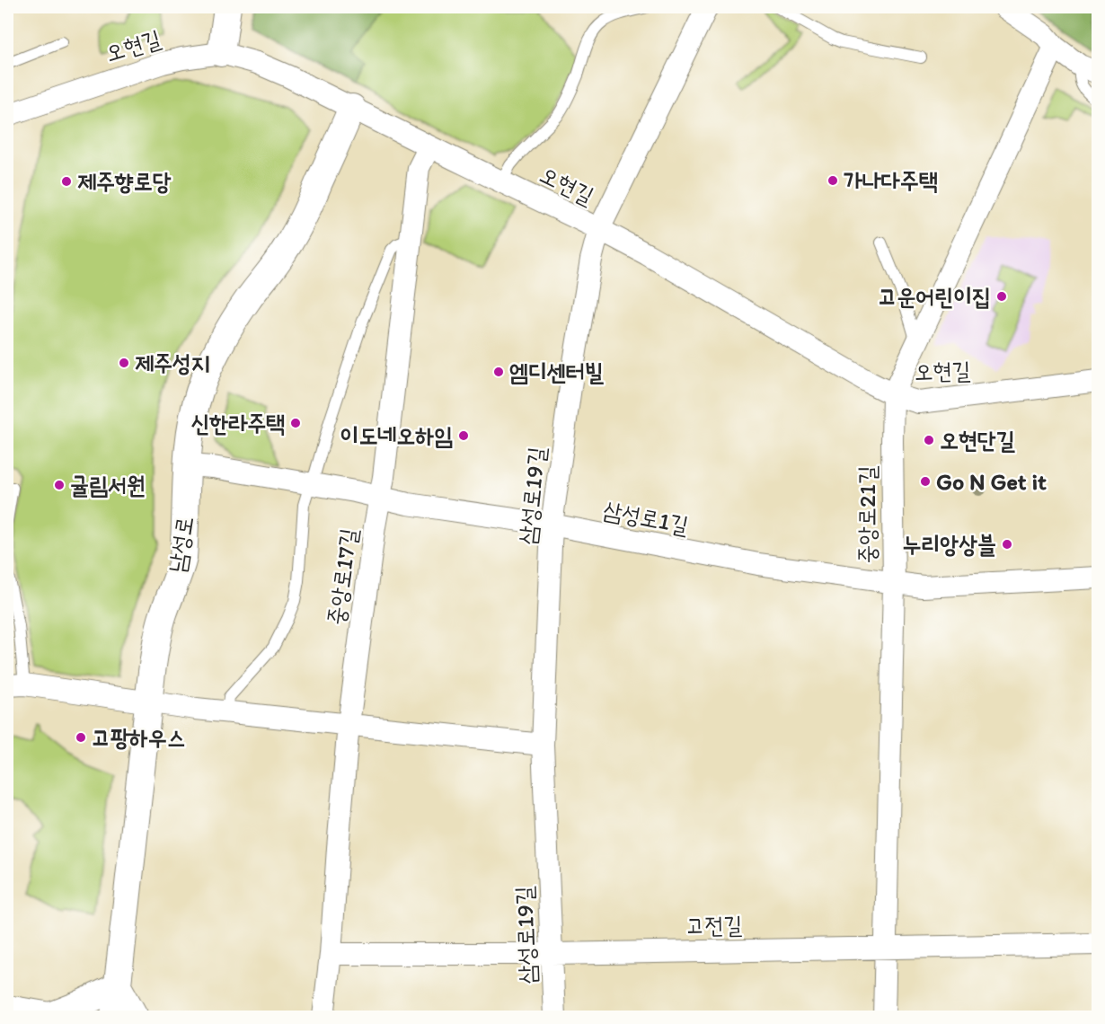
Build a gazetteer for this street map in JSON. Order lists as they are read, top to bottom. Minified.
{"streets":{"street":["오현길","삼성로19길","중앙로21길","삼성로1길","남성로","중앙로17길","고전길"]},"crossings":[["오현길","삼성로19길"],["오현길","중앙로21길"],["오현길","남성로"],["오현길","중앙로17길"],["삼성로19길","삼성로1길"],["삼성로19길","고전길"],["중앙로21길","삼성로1길"],["중앙로21길","고전길"],["삼성로1길","남성로"],["삼성로1길","중앙로17길"],["중앙로17길","고전길"]],"places":["가나다주택","제주향로당","고운어린이집","제주성지","엠디센터빌","신한라주택","이도네오하임","오현단길","Go N Get it","귤림서원","누리앙상블","고팡하우스"]}
